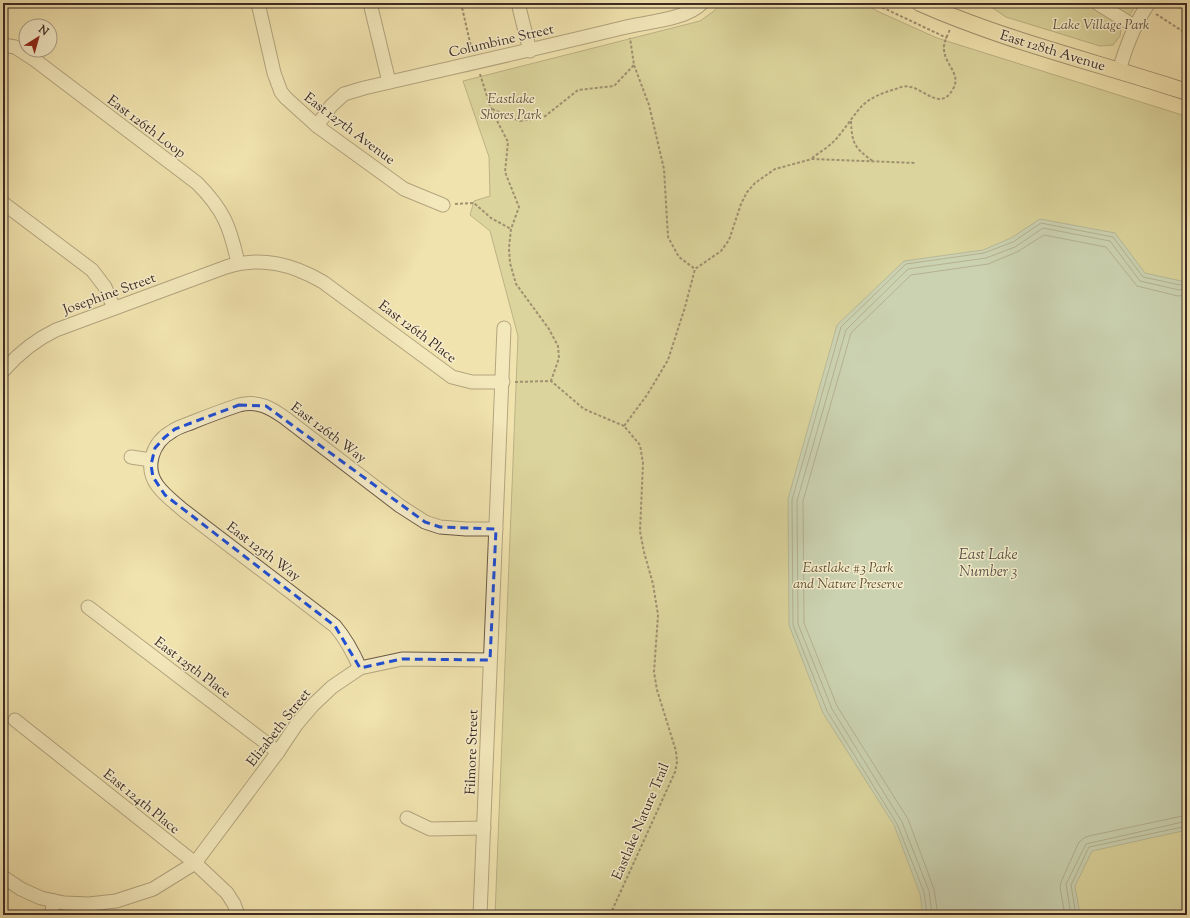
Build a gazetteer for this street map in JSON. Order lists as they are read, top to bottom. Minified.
{"streets":{"main road":["East 128th Avenue"],"street":["Columbine Street","East 126th Loop","East 127th Avenue","Josephine Street","East 126th Place","East 126th Way","East 125th Way","East 125th Place","Elizabeth Street","Filmore Street","East 124th Place"],"path":["Eastlake Nature Trail"]},"crossings":[["Columbine Street","East 127th Avenue"],["East 126th Loop","Josephine Street"],["East 126th Loop","East 126th Place"],["Josephine Street","East 126th Place"],["East 126th Way","East 125th Way"],["East 126th Way","Filmore Street"],["East 125th Way","Elizabeth Street"],["East 125th Place","Elizabeth Street"],["Elizabeth Street","Filmore Street"],["Elizabeth Street","East 124th Place"]],"water":["East Lake Number 3"],"parks":["Lake Village Park","Eastlake Shores Park","Eastlake #3 Park and Nature Preserve"],"north":"top right"}
